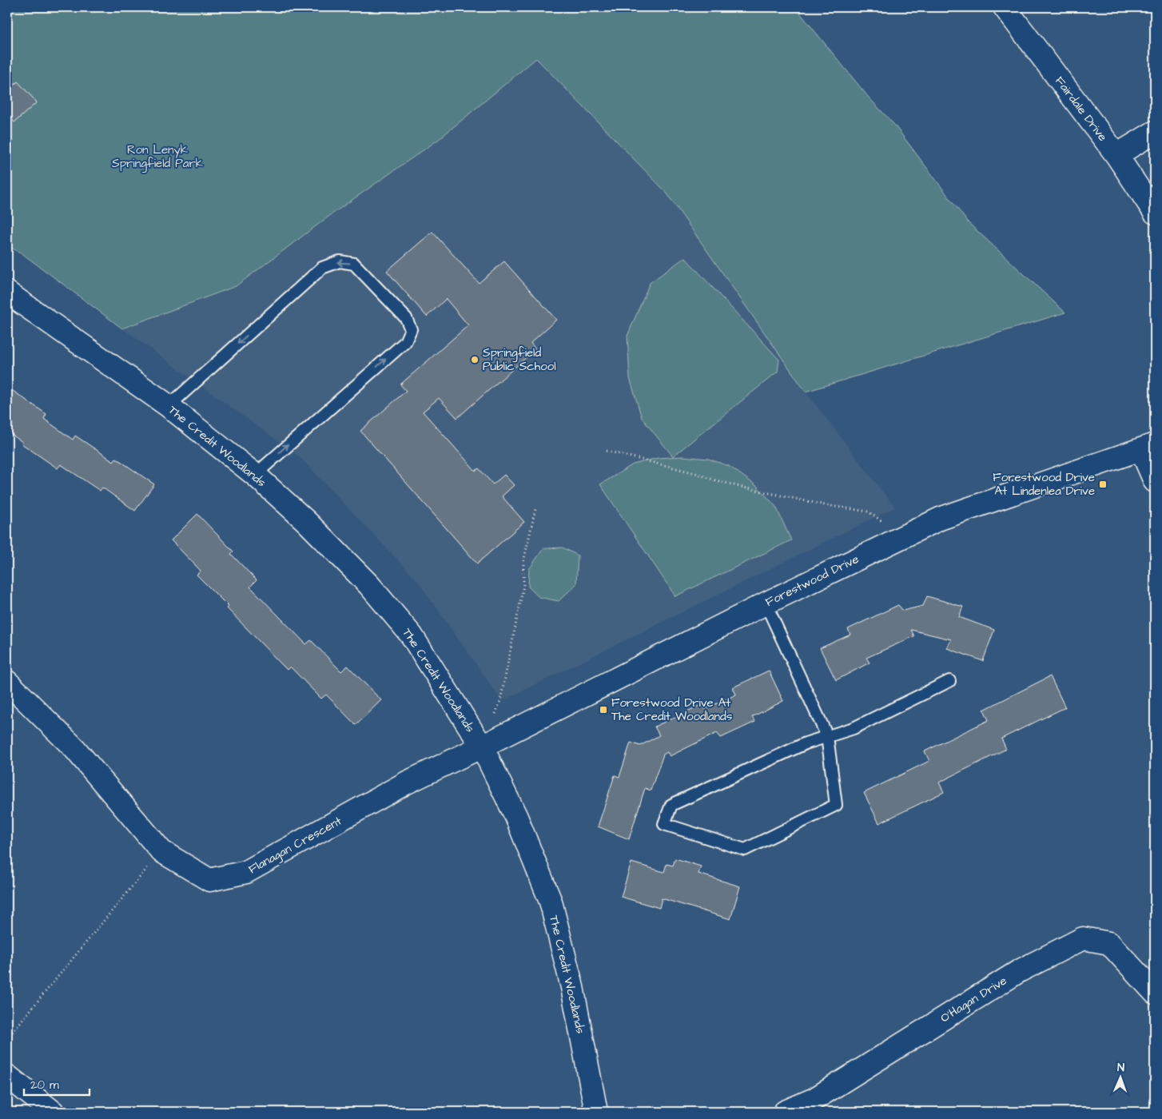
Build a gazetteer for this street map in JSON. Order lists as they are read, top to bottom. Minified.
{"streets":{"street":["Fairdale Drive","The Credit Woodlands","Forestwood Drive","Flanagan Crescent","O'Hagan Drive"]},"crossings":[["The Credit Woodlands","Forestwood Drive"],["The Credit Woodlands","Flanagan Crescent"],["Forestwood Drive","Flanagan Crescent"]],"parks":["Ron Lenyk Springfield Park"],"places":{"other":["Springfield Public School"],"transit":["Forestwood Drive At Lindenlea Drive","Forestwood Drive At The Credit Woodlands"]},"scale_bar":"20 m","north":"top"}
